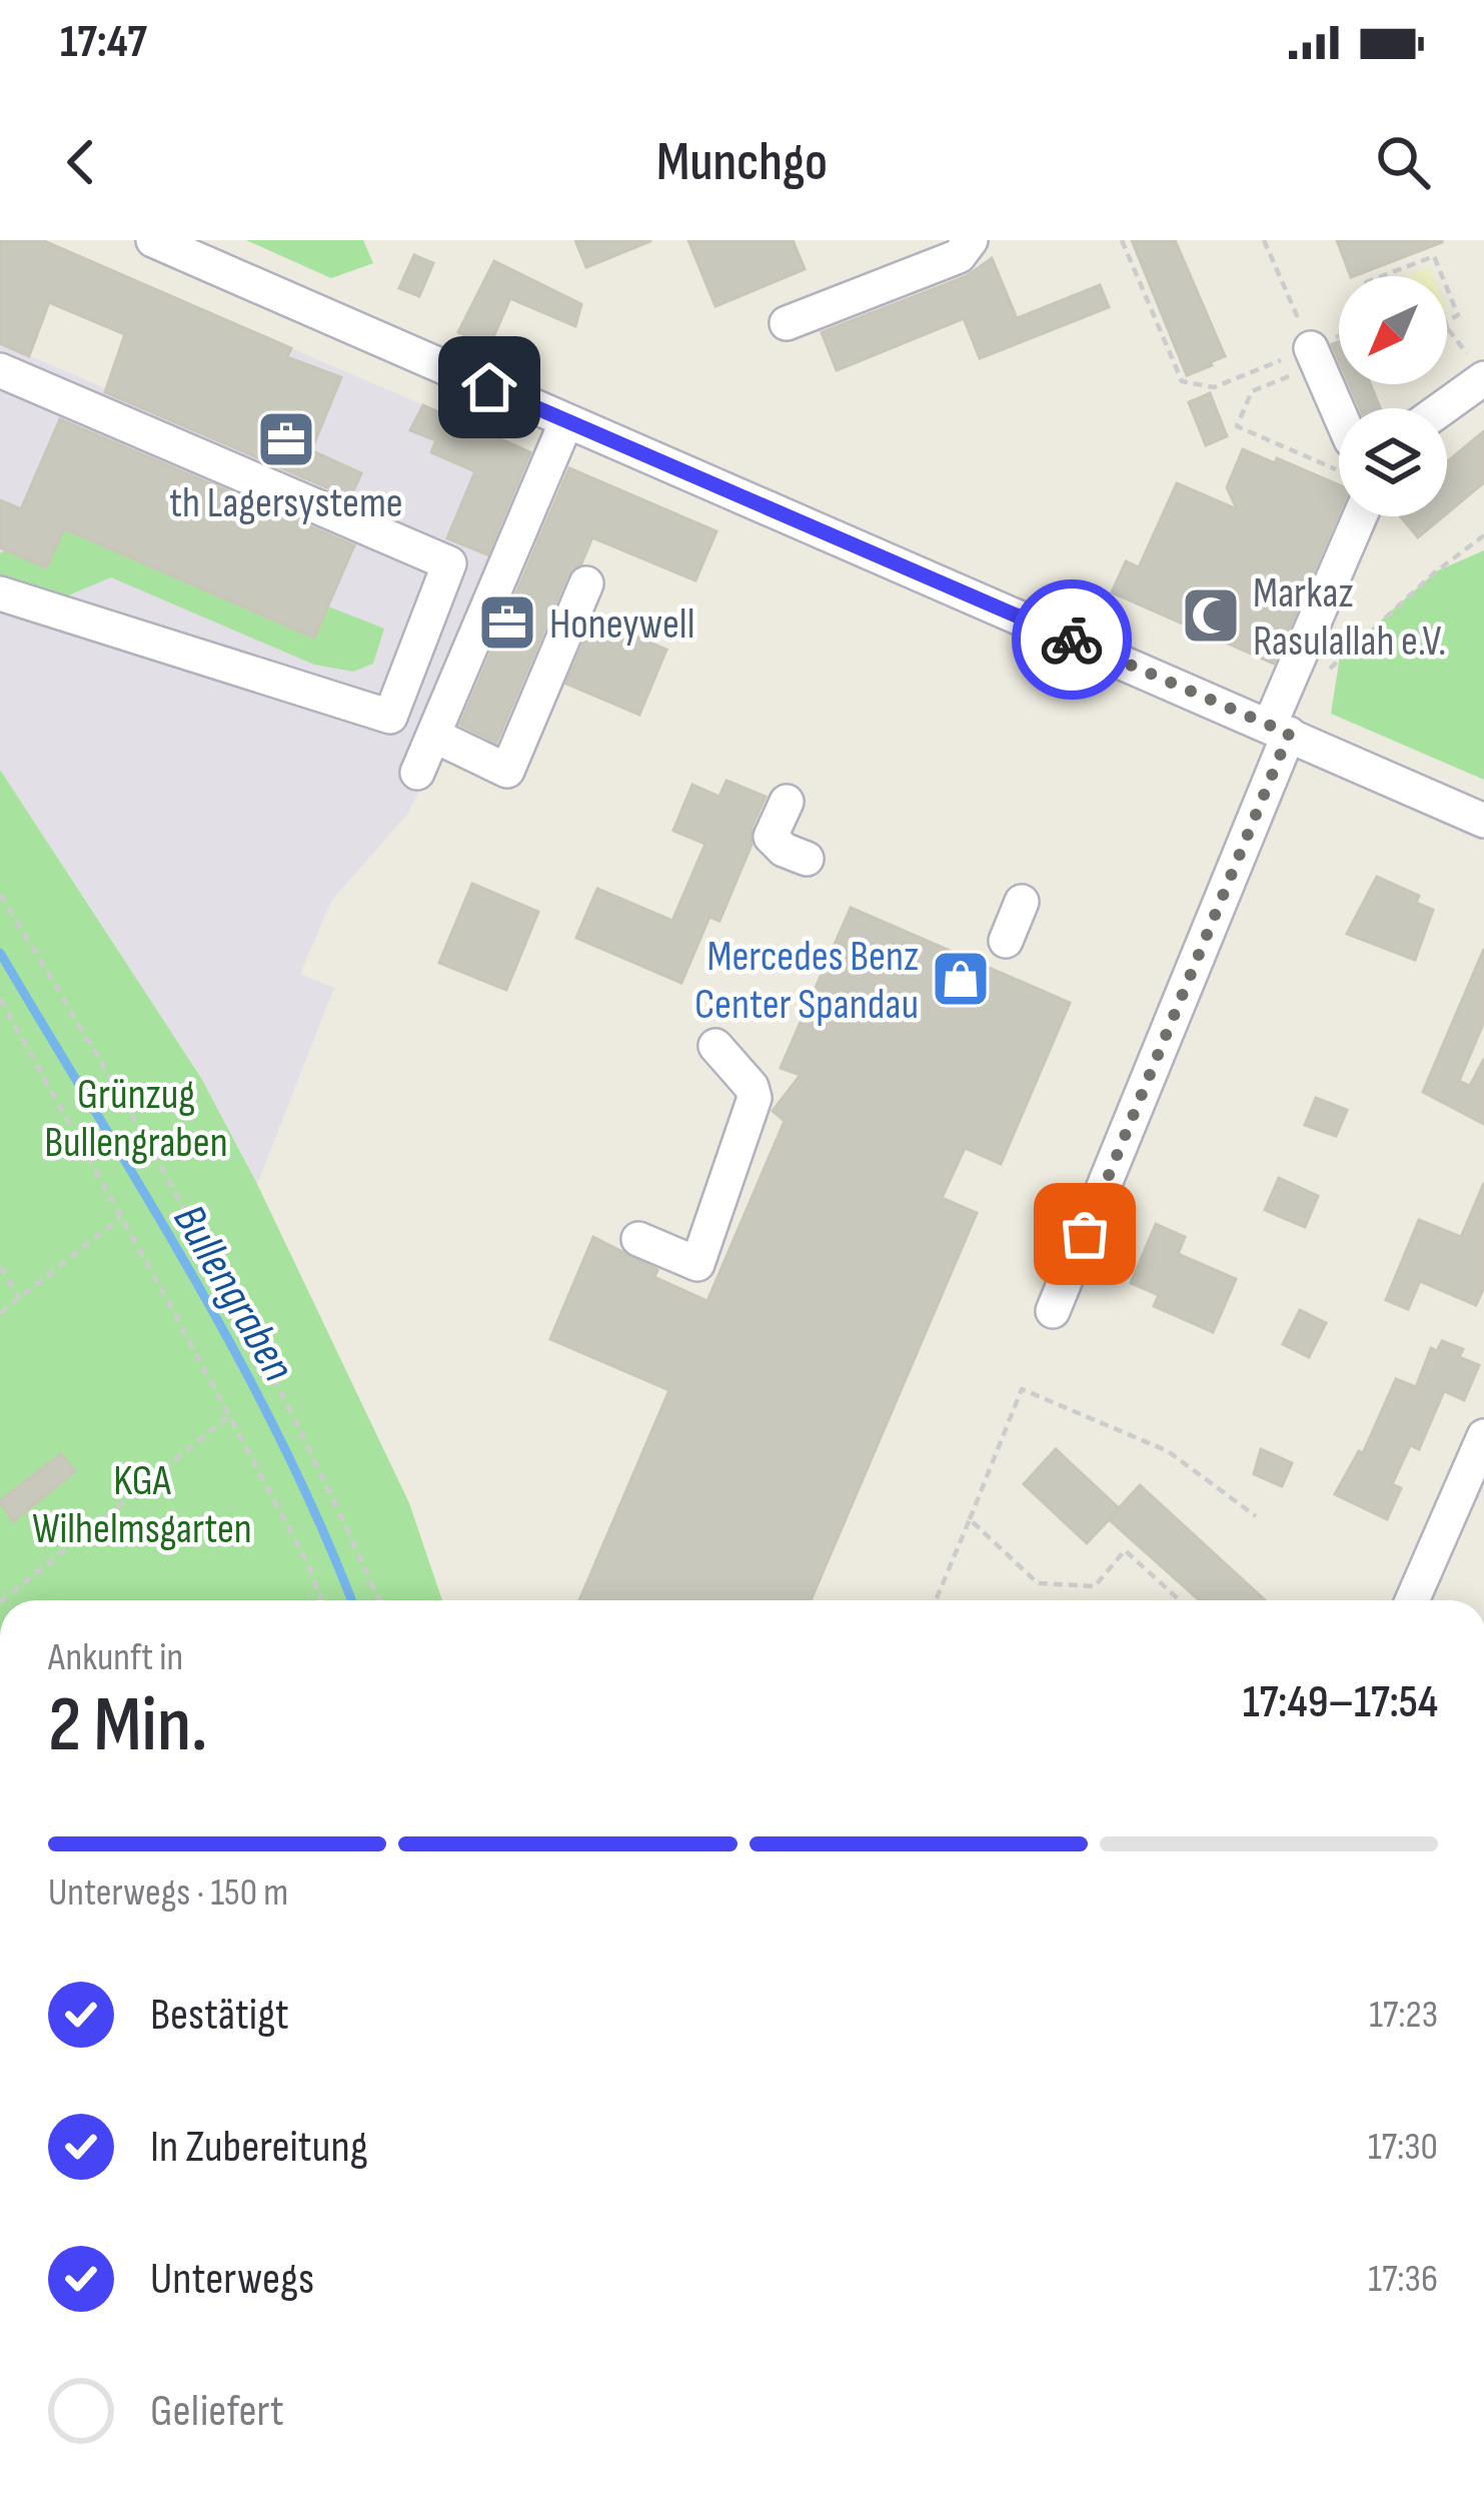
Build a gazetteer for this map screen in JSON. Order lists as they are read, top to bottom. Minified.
{"water":["Bullengraben"],"parks":["Grünzug Bullengraben","KGA Wilhelmsgarten"],"places":{"office":["th Lagersysteme","Honeywell"],"mosque":["Markaz Rasulallah e.V."],"shop":["Mercedes Benz Center Spandau"]},"north":"bottom left","page":{"status":"17:47","header":"Munchgo","heading":["2 Min.","Ankunft in","17:49–17:54"],"bar":"Unterwegs · 150 m","list":[["Bestätigt","17:23"],["In Zubereitung","17:30"],["Unterwegs","17:36"],"Geliefert"]}}
